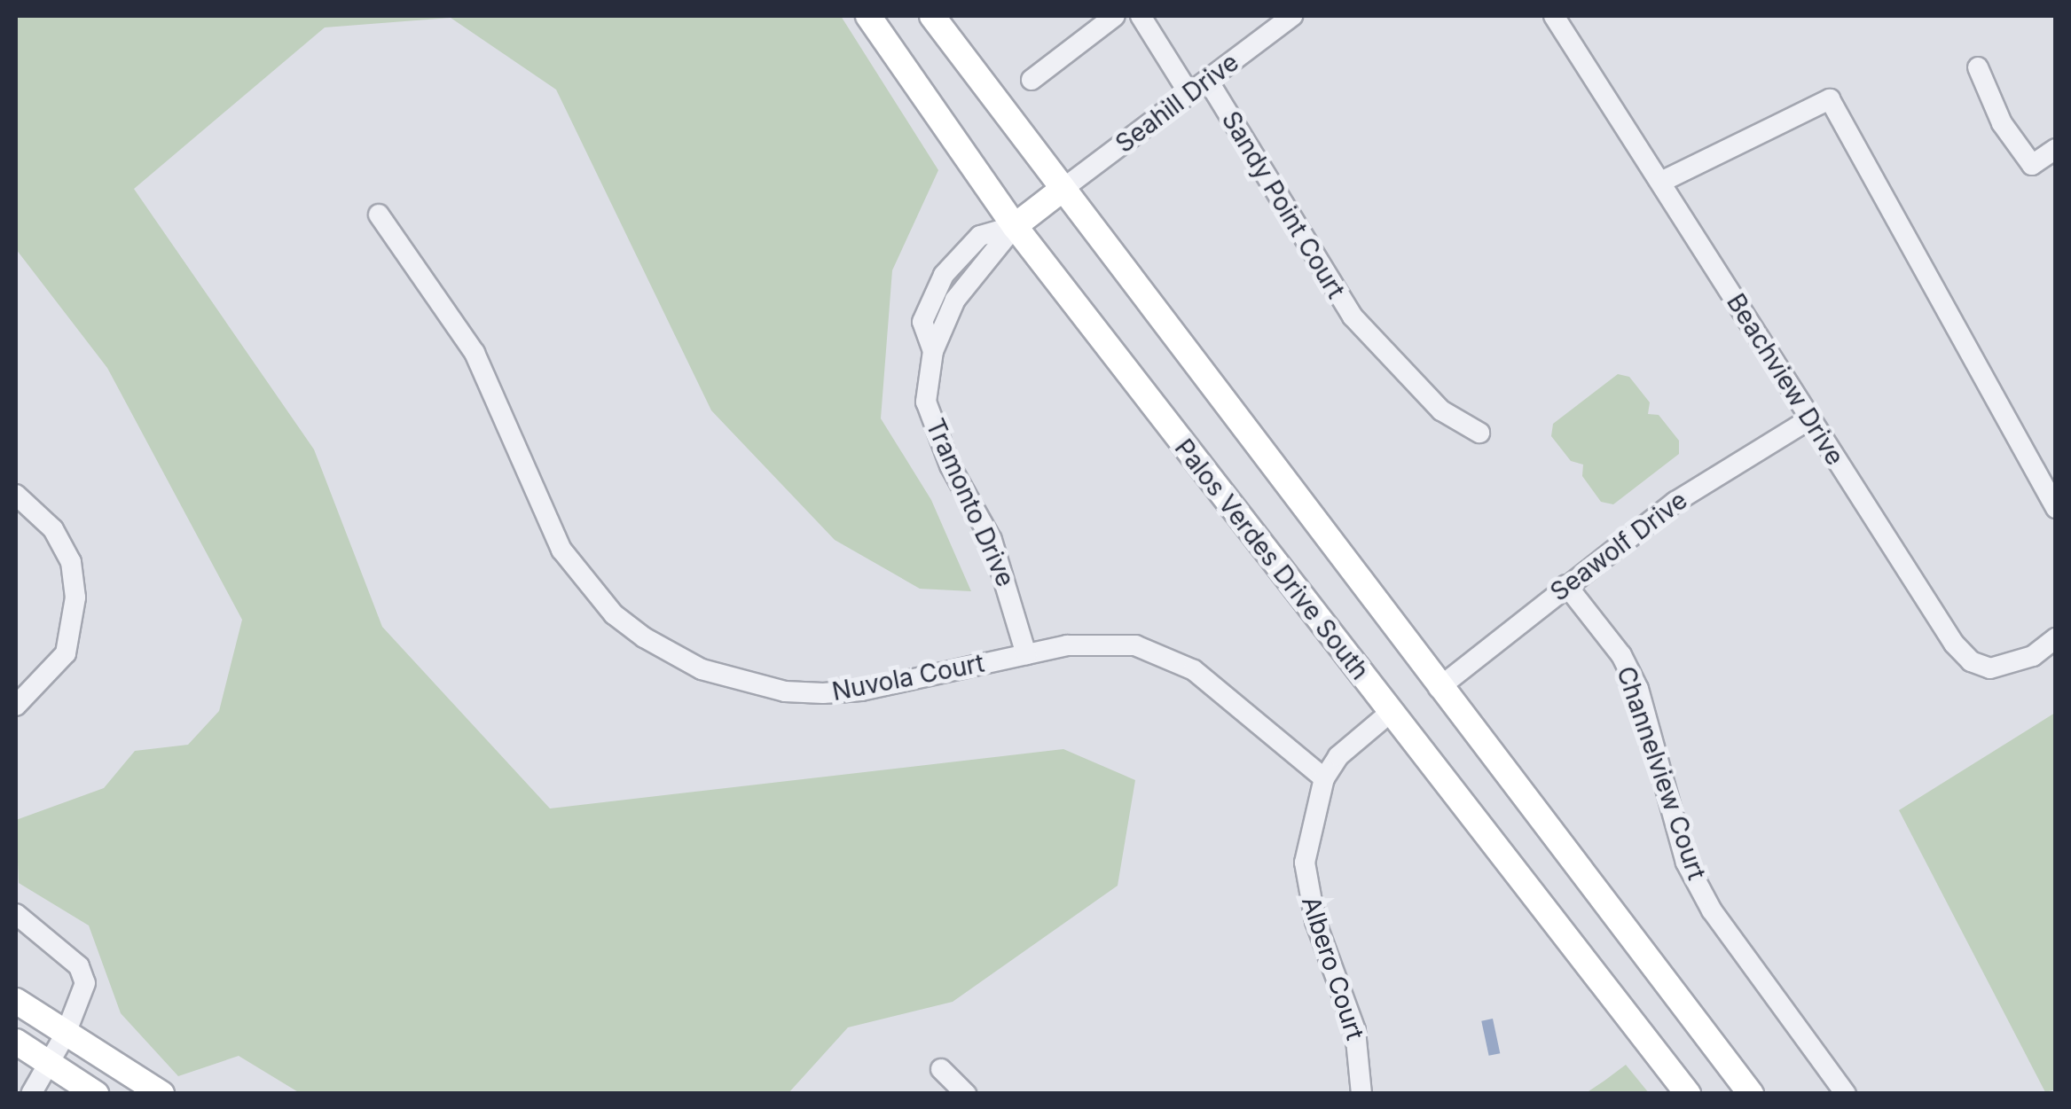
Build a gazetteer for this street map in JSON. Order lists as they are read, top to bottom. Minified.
{"streets":{"main road":["Palos Verdes Drive South"],"street":["Seahill Drive","Sandy Point Court","Beachview Drive","Tramonto Drive","Seawolf Drive","Nuvola Court","Channelview Court","Albero Court"]},"crossings":[["Seahill Drive","Sandy Point Court"],["Beachview Drive","Seawolf Drive"],["Tramonto Drive","Palos Verdes Drive South"],["Tramonto Drive","Nuvola Court"],["Seawolf Drive","Channelview Court"],["Palos Verdes Drive South","Albero Court"],["Nuvola Court","Albero Court"]]}
